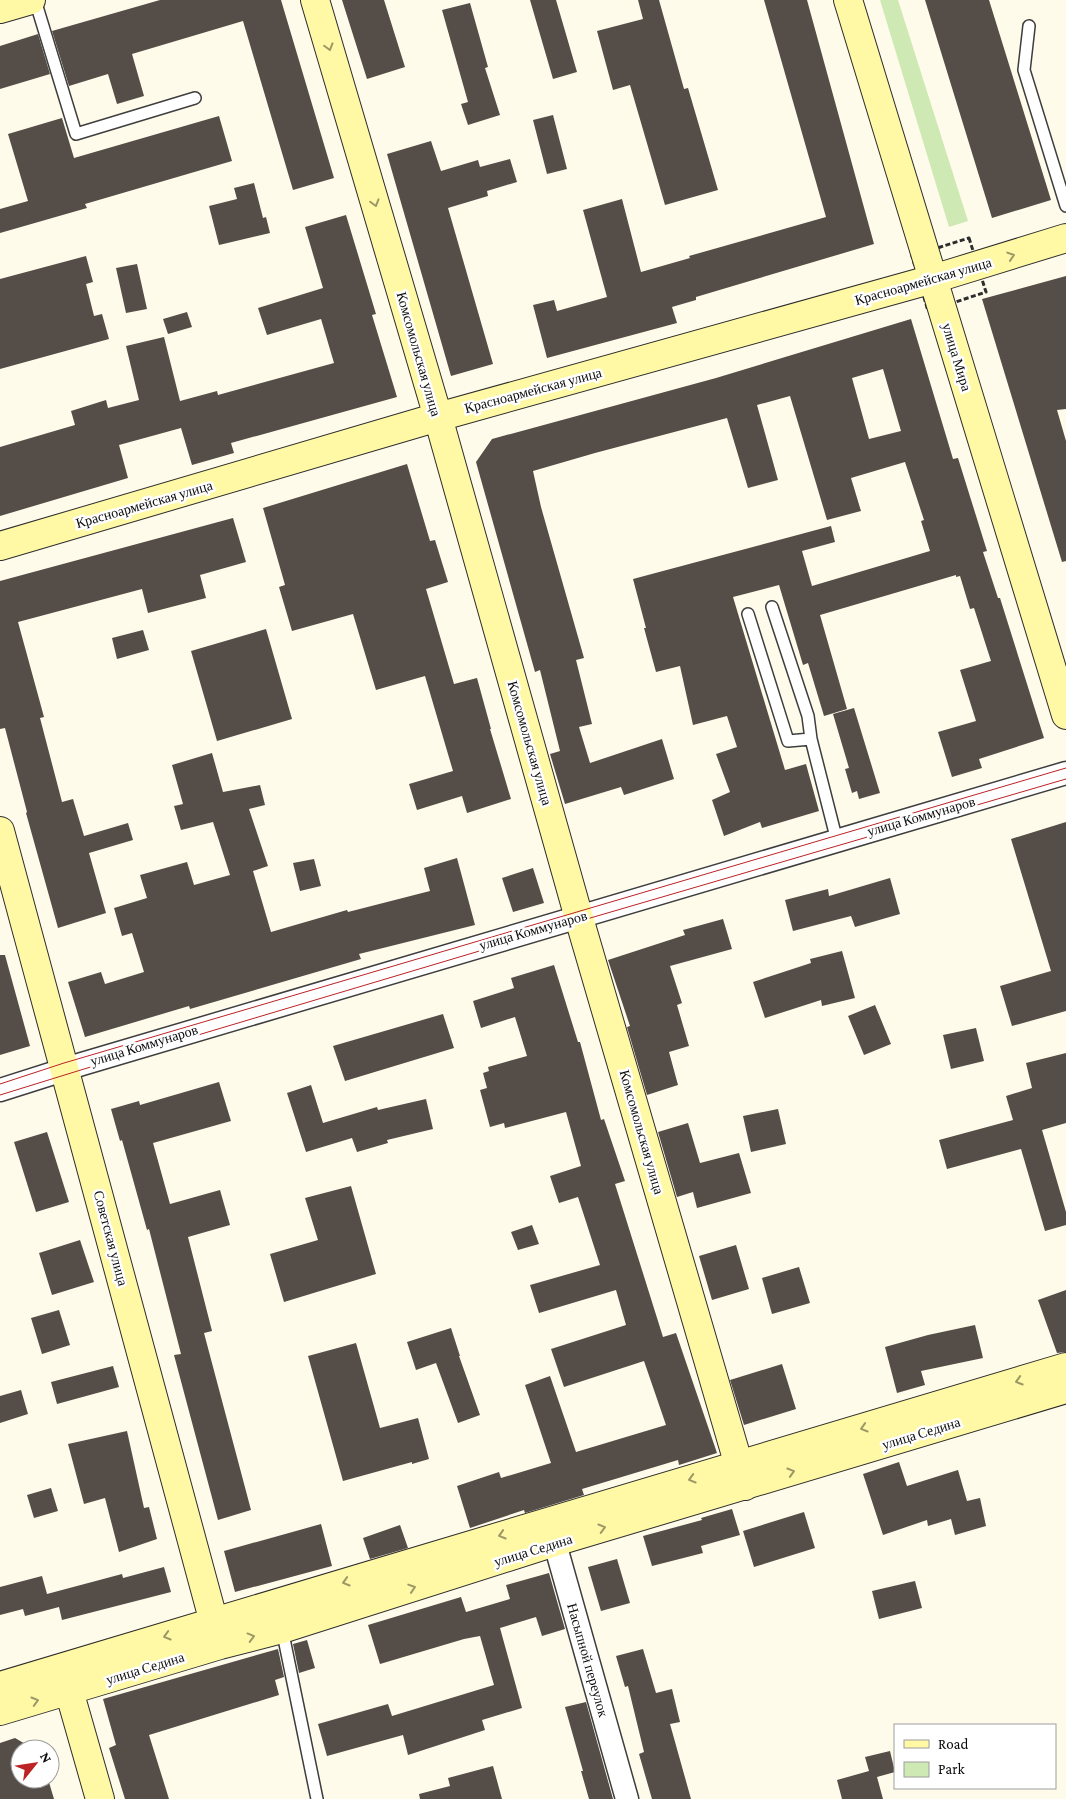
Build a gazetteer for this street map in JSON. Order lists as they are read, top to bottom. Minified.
{"streets":{"street":["Красноармейская улица","Комсомольская улица","улица Мира","улица Коммунаров","Советская улица","улица Седина","Насыпной переулок"]},"crossings":[["Красноармейская улица","Комсомольская улица"],["Красноармейская улица","улица Мира"],["Комсомольская улица","улица Коммунаров"],["Комсомольская улица","улица Седина"],["улица Коммунаров","Советская улица"],["Советская улица","улица Седина"],["улица Седина","Насыпной переулок"]],"legend":["Road","Park"],"north":"top right"}
